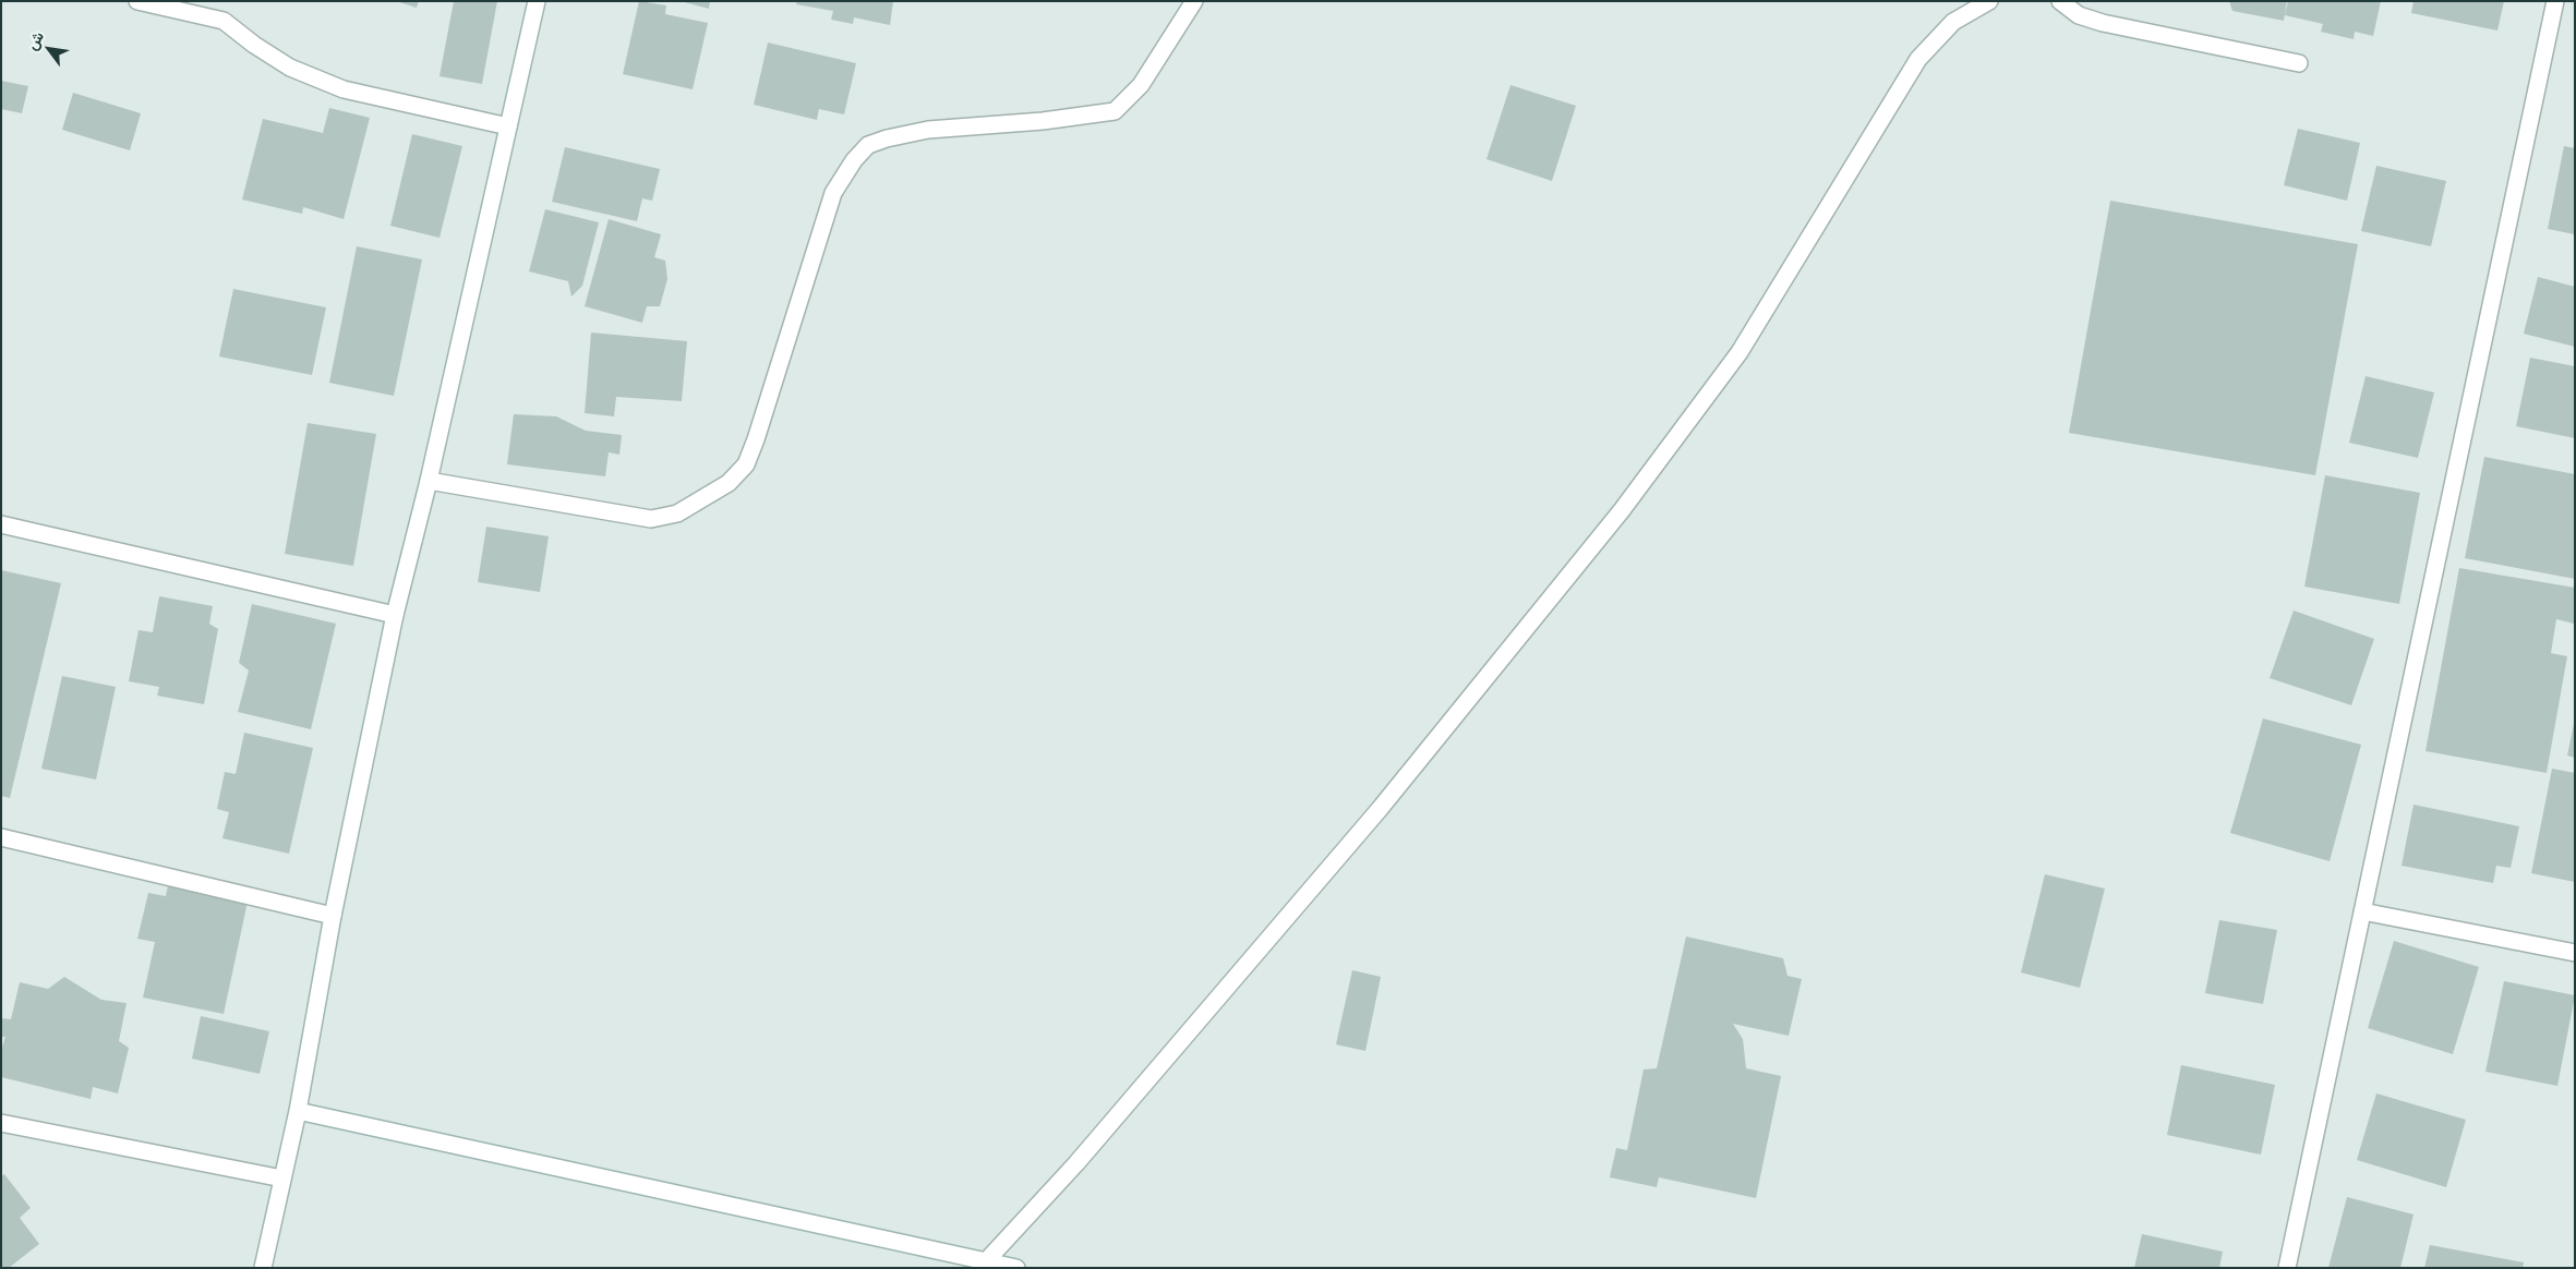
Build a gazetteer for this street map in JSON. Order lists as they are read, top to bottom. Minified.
{"north":"top left"}
